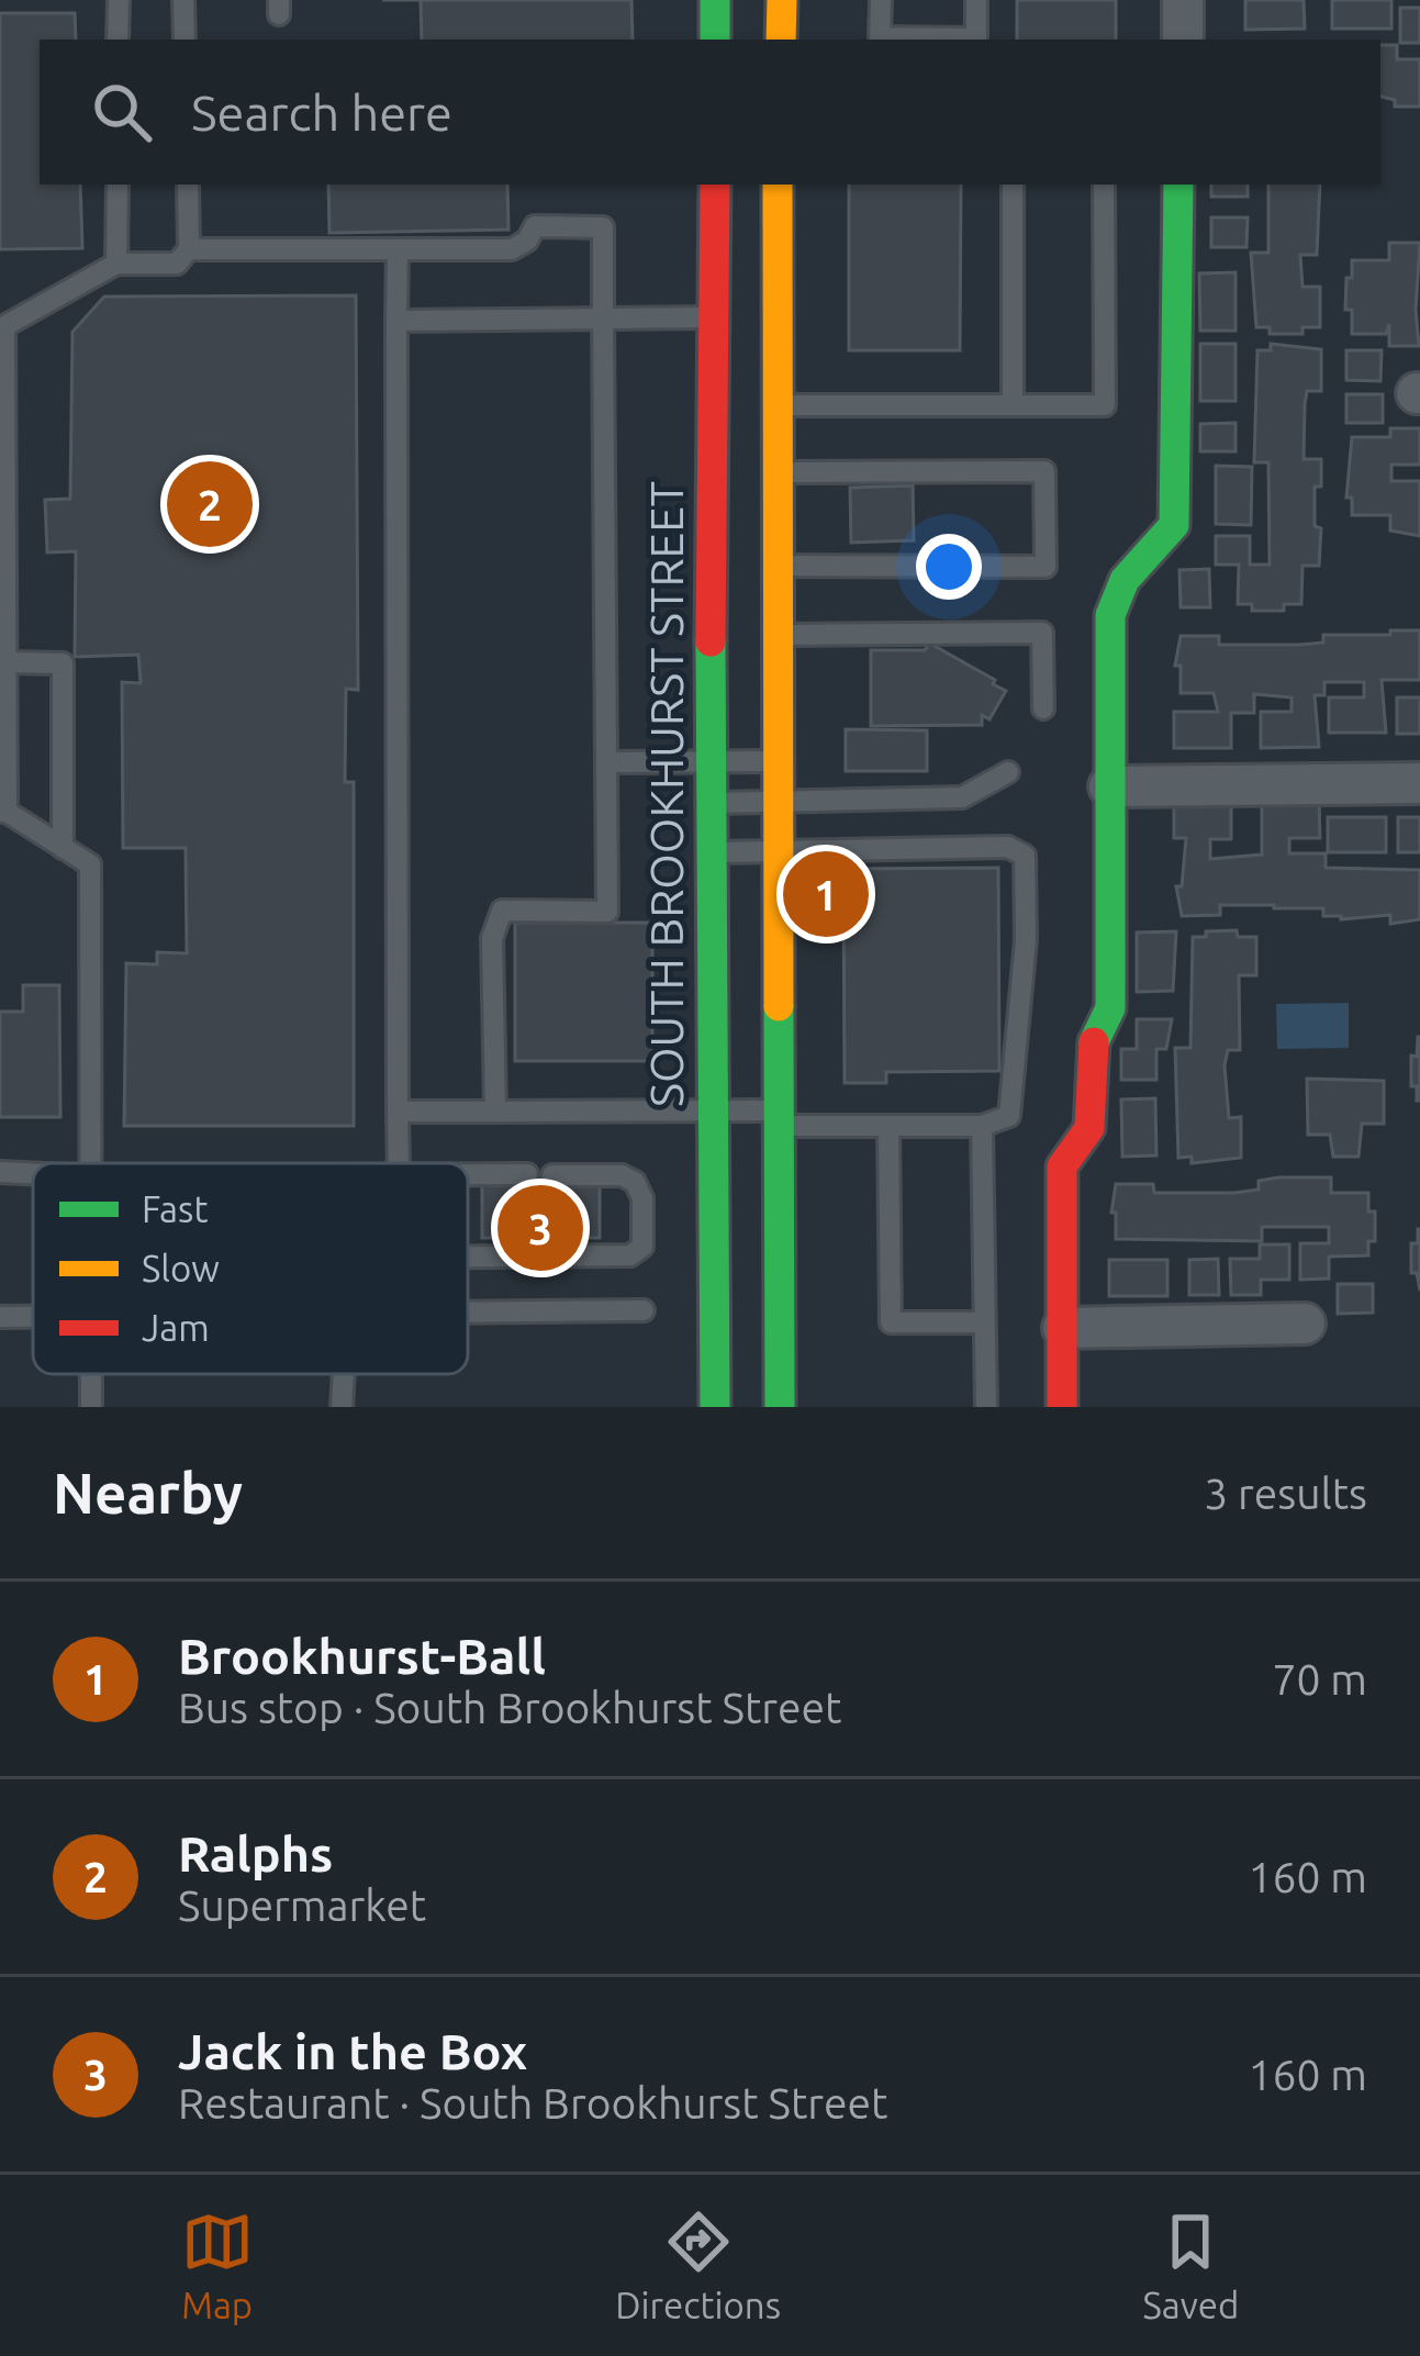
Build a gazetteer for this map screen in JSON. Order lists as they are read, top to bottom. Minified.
{"streets":{"main road":["SOUTH BROOKHURST STREET"]},"legend":["Fast","Slow","Jam"],"page":{"search":"Search here","pins":["2","1","3"],"heading":["Nearby","3 results"],"list":[{"mark":"1","name":"Brookhurst-Ball","note":"Bus stop · South Brookhurst Street","value":"70 m"},{"mark":"2","name":"Ralphs","note":"Supermarket","value":"160 m"},{"mark":"3","name":"Jack in the Box","note":"Restaurant · South Brookhurst Street","value":"160 m"}],"nav":["Map","Directions","Saved"]}}
